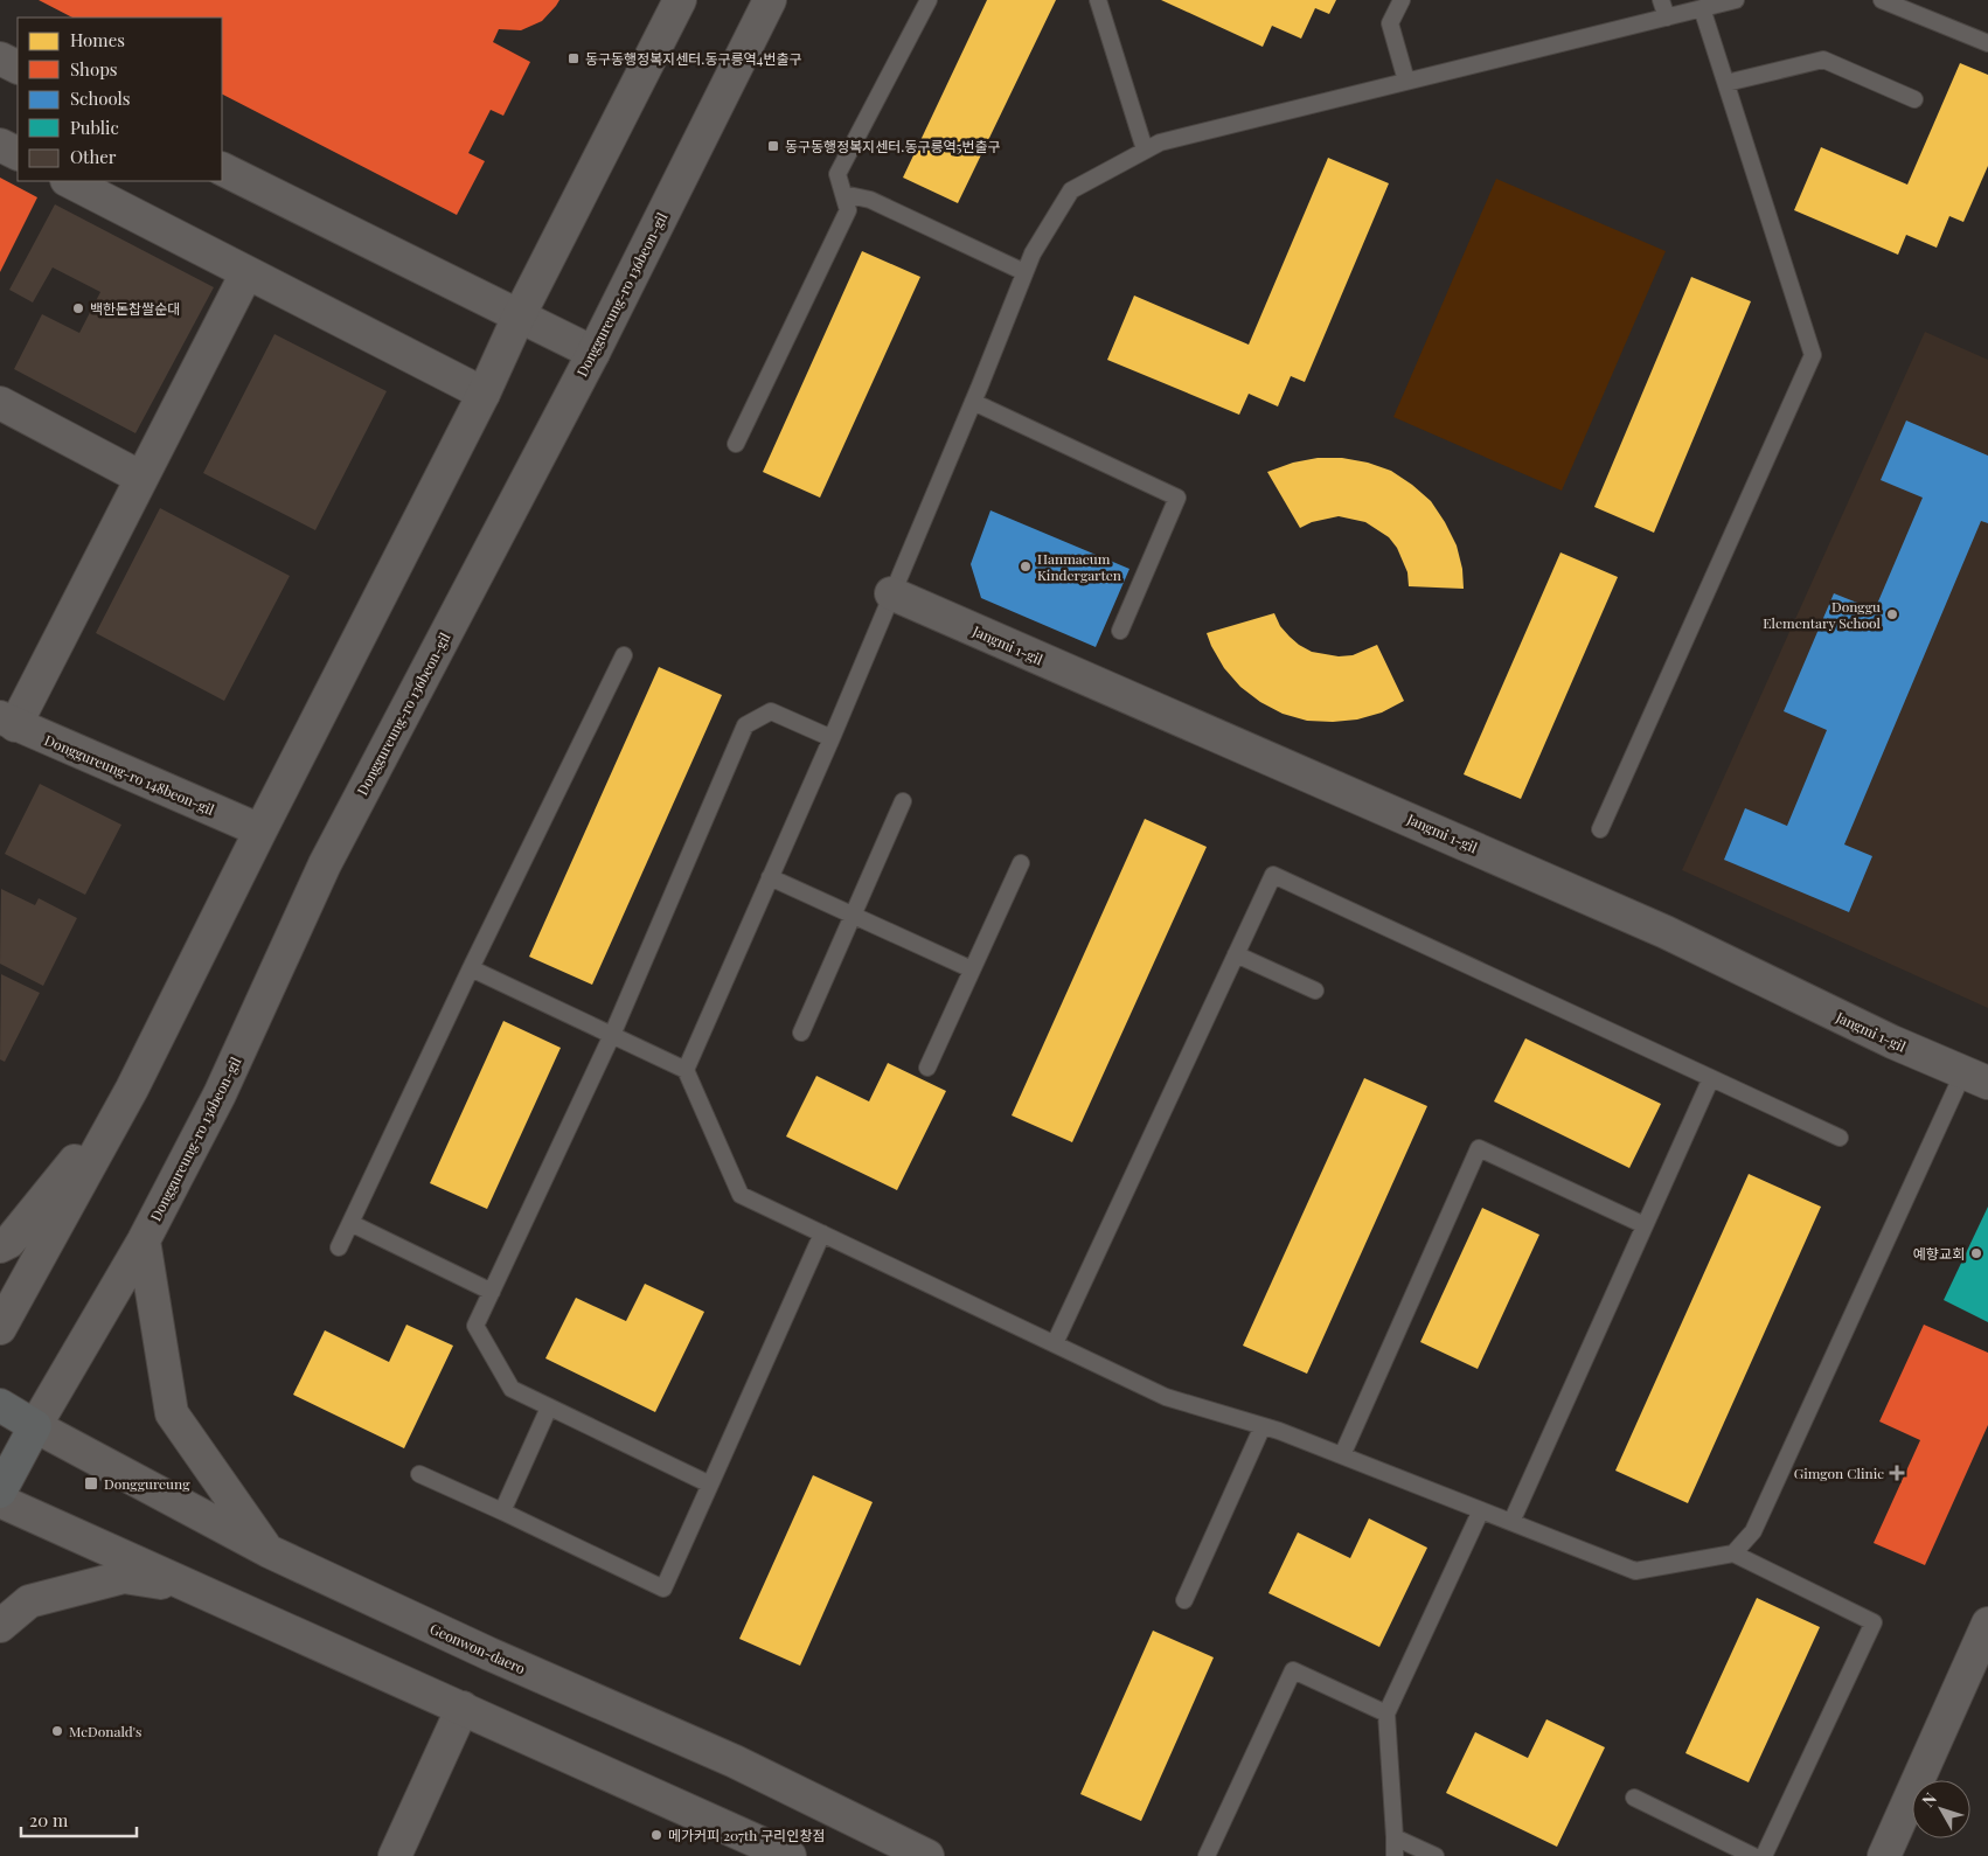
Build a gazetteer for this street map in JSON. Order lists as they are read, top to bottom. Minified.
{"streets":{"street":["Donggureung-ro 136beon-gil","Jangmi 1-gil","Donggureung-ro 148beon-gil","Geonwon-daero"]},"crossings":[["Donggureung-ro 136beon-gil","Geonwon-daero"]],"places":{"transit":["동구동행정복지센터.동구릉역4번출구","동구동행정복지센터.동구릉역5번출구","Donggureung"],"other":["백한돈찹쌀순대","Hanmaeum Kindergarten","Donggu Elementary School","예향교회","McDonald's","메가커피 207th 구리인창점"],"health":["Gimgon Clinic"]},"legend":["Homes","Shops","Schools","Public","Other"],"scale_bar":"20 m","north":"top left"}
